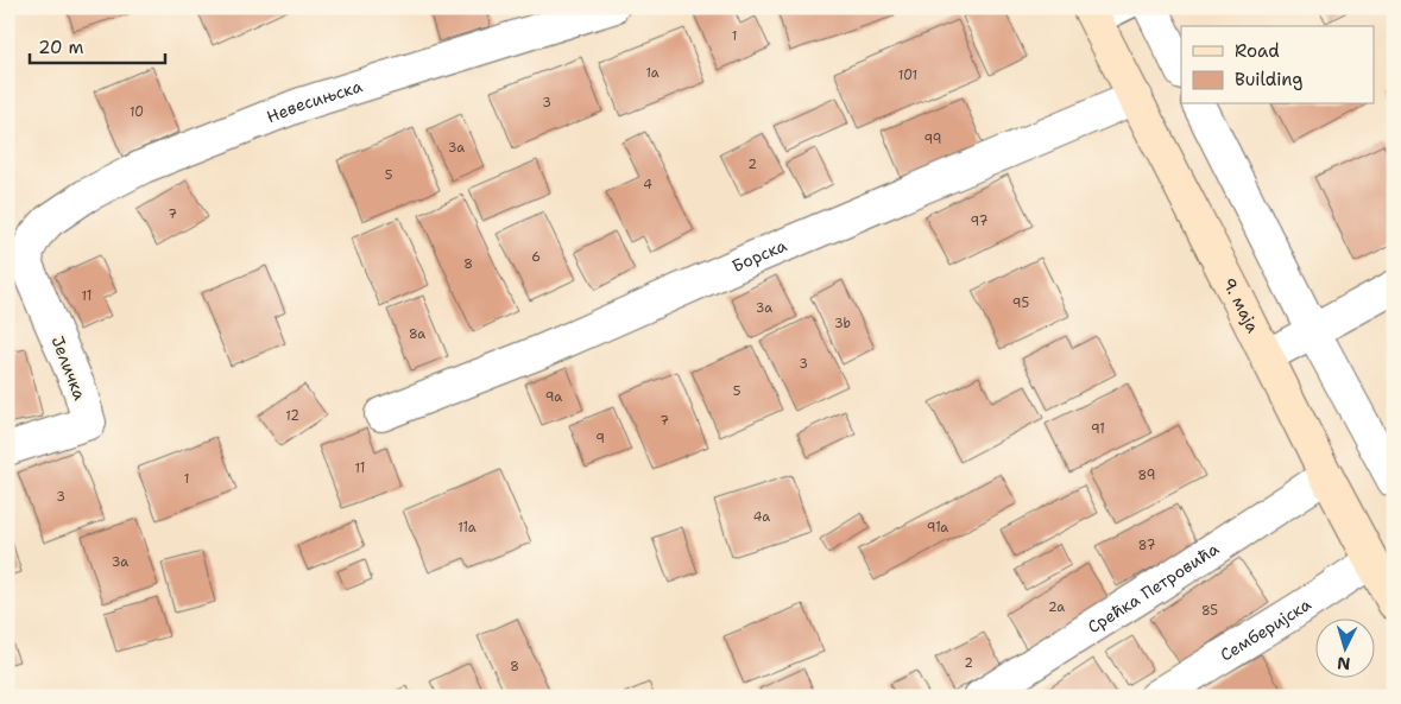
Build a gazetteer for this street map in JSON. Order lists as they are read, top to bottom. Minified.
{"streets":{"main road":["9. маја"],"street":["Невесињска","Борска","Јеличка","Срећка Петровића","Семберијска"]},"crossings":[["Невесињска","Јеличка"],["Борска","9. маја"],["9. маја","Срећка Петровића"],["9. маја","Семберијска"]],"house_numbers":["1","1a","101","3","10","99","3a","2","5","4","7","97","6","8","11","95","3a","3b","8a","3","5","9a","12","7","91","9","11","89","1","3","4a","11a","91a","87","3a","2a","85","2","8"],"legend":["Road","Building"],"scale_bar":"20 m","north":"bottom"}
